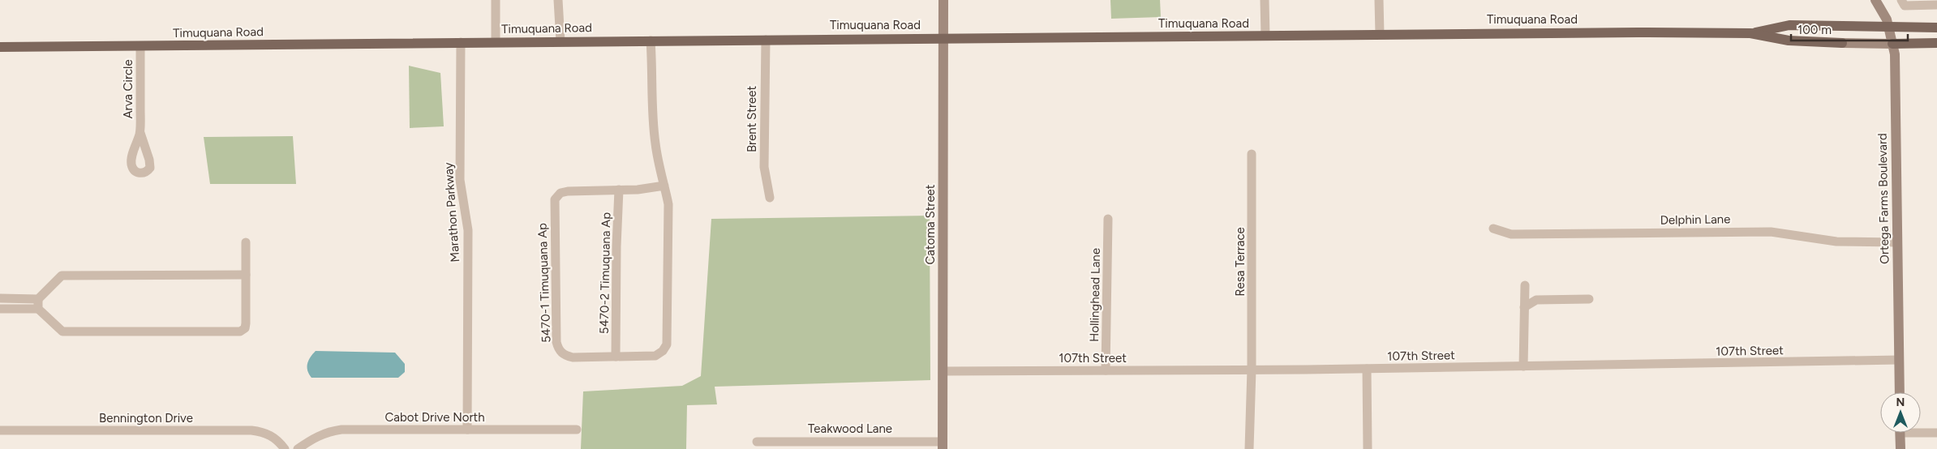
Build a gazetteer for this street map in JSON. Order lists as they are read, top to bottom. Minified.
{"streets":{"main road":["Timuquana Road"],"street":["Arva Circle","Brent Street","Ortega Farms Boulevard","Marathon Parkway","Delphin Lane","Catoma Street","Resa Terrace","5470-2 Timuquana Ap","5470-1 Timuquana Ap","Hollinghead Lane","107th Street","Cabot Drive North","Bennington Drive","Teakwood Lane"]},"crossings":[["Timuquana Road","Arva Circle"],["Timuquana Road","Brent Street"],["Timuquana Road","Ortega Farms Boulevard"],["Timuquana Road","Marathon Parkway"],["Timuquana Road","Catoma Street"],["Timuquana Road","5470-1 Timuquana Ap"],["Ortega Farms Boulevard","Delphin Lane"],["Ortega Farms Boulevard","107th Street"],["Marathon Parkway","Cabot Drive North"],["Catoma Street","107th Street"],["Catoma Street","Teakwood Lane"],["Resa Terrace","107th Street"],["5470-2 Timuquana Ap","5470-1 Timuquana Ap"],["Hollinghead Lane","107th Street"]],"scale_bar":"100 m","north":"top"}
